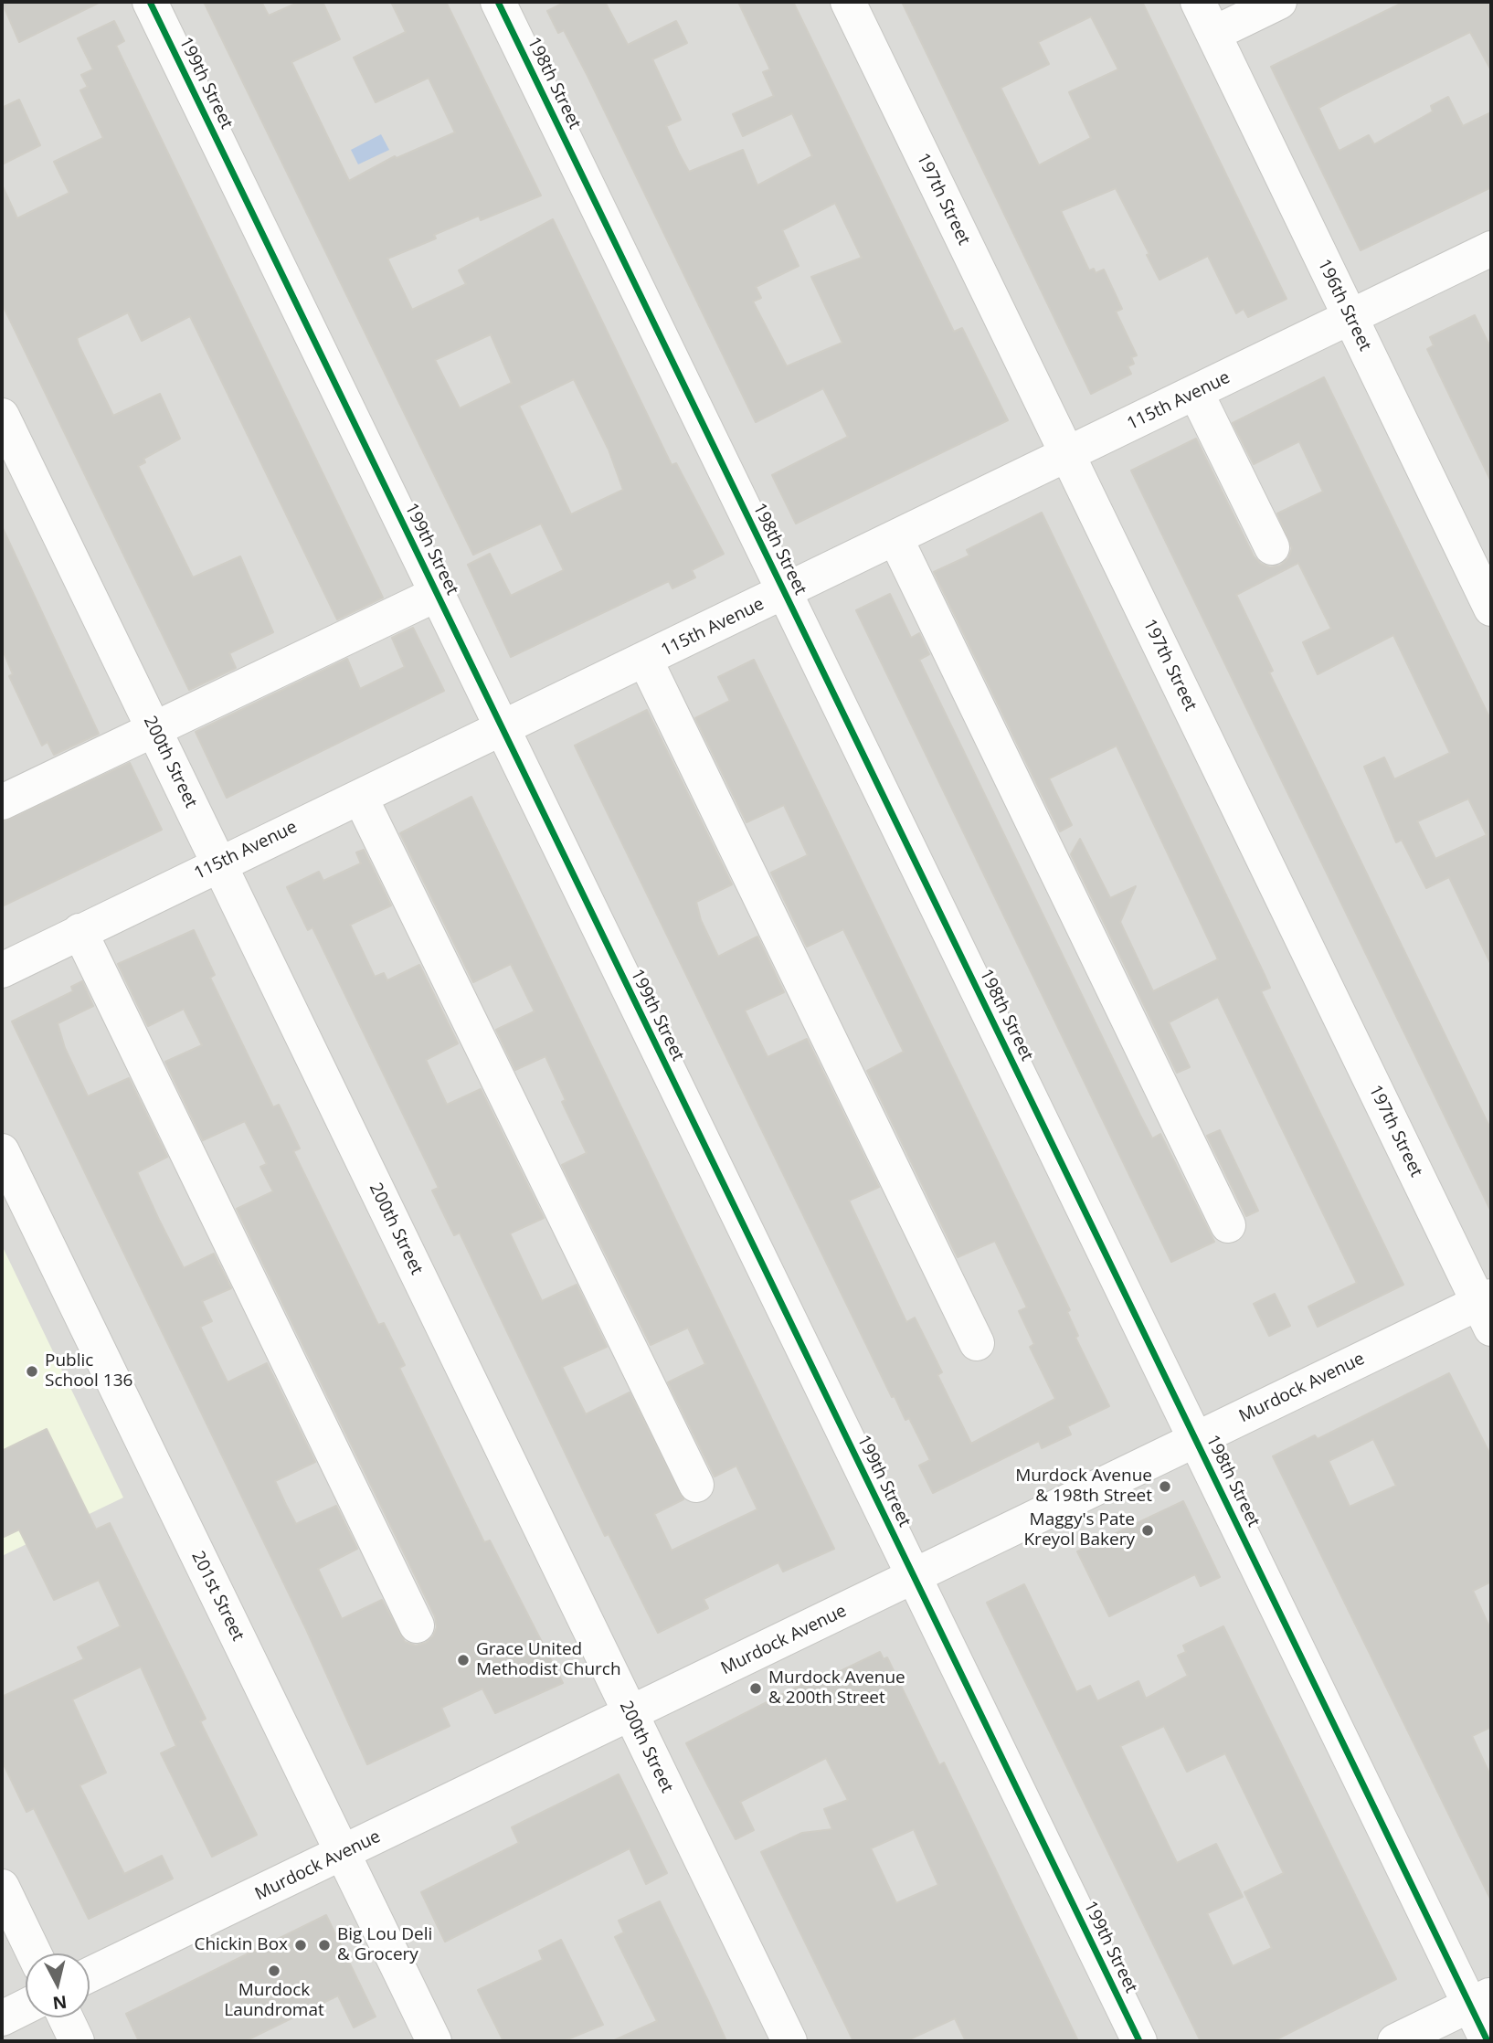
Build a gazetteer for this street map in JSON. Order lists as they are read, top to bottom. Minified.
{"streets":{"street":["199th Street","198th Street","197th Street","196th Street","115th Avenue","200th Street","Murdock Avenue","201st Street"]},"crossings":[["199th Street","115th Avenue"],["199th Street","Murdock Avenue"],["198th Street","115th Avenue"],["198th Street","Murdock Avenue"],["197th Street","115th Avenue"],["197th Street","Murdock Avenue"],["196th Street","115th Avenue"],["115th Avenue","200th Street"],["200th Street","Murdock Avenue"],["Murdock Avenue","201st Street"]],"places":["Public School 136","Murdock Avenue & 198th Street","Maggy's Pate Kreyol Bakery","Grace United Methodist Church","Murdock Avenue & 200th Street","Chickin Box","Big Lou Deli & Grocery","Murdock Laundromat"],"north":"bottom"}
